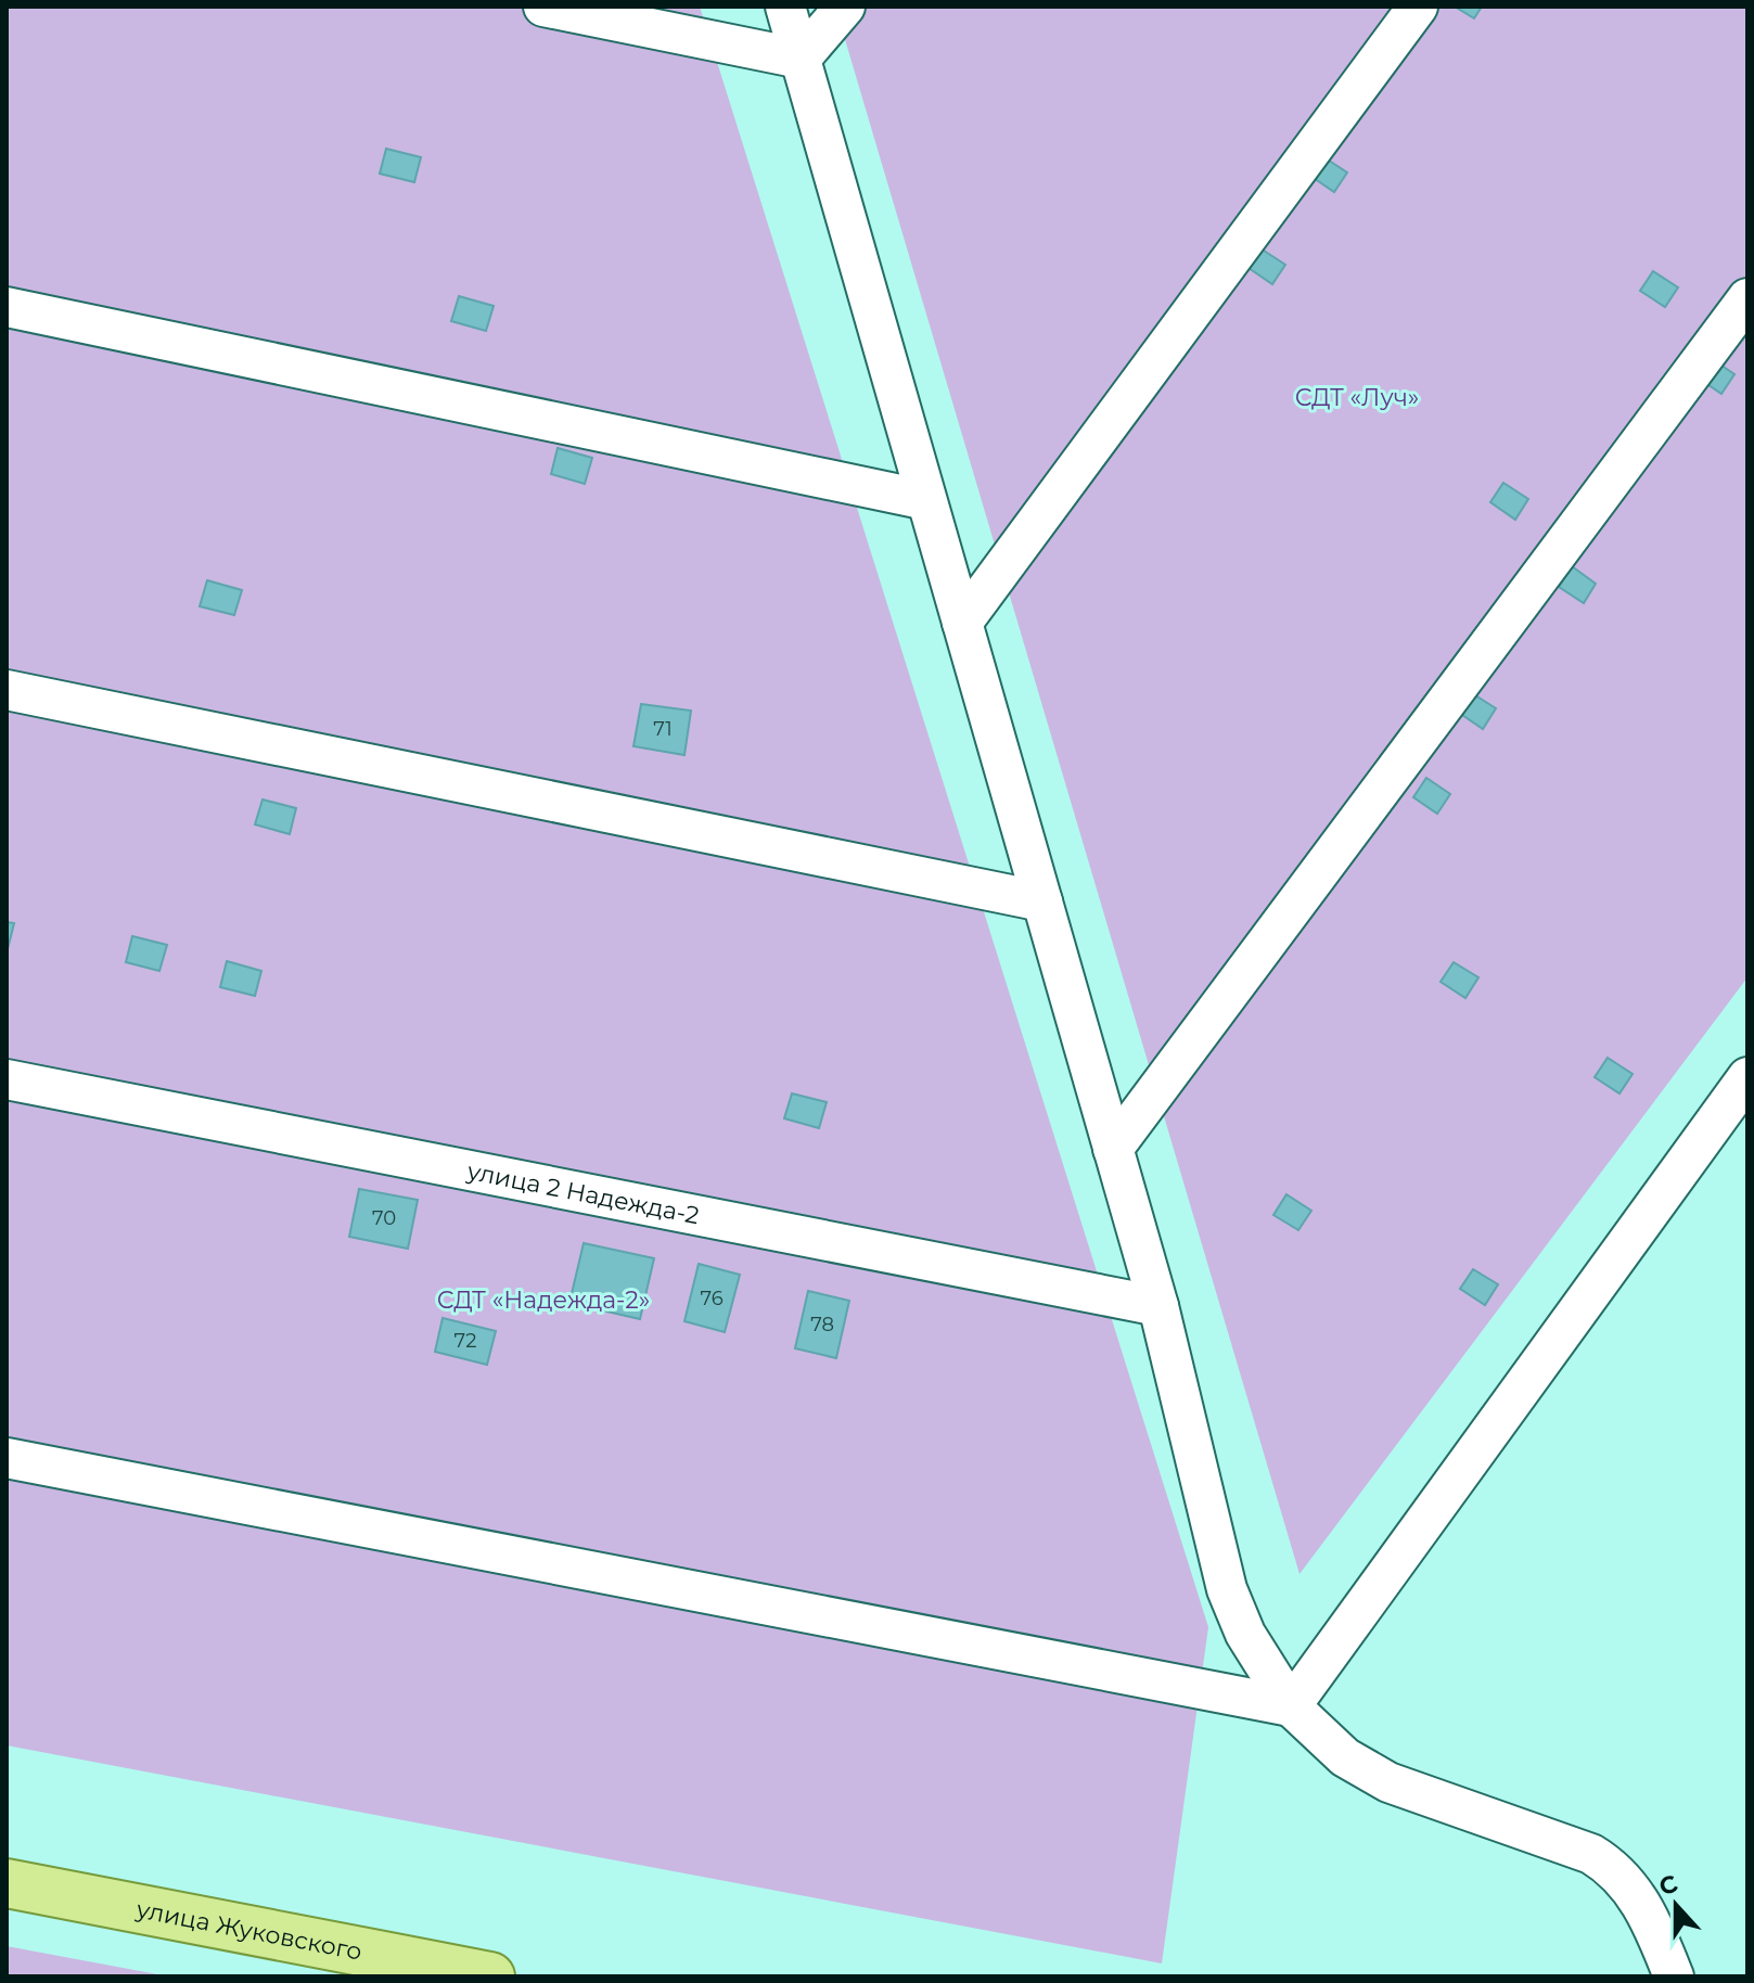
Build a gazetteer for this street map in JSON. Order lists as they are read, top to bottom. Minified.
{"streets":{"main road":["улица Жуковского"],"street":["улица 2 Надежда-2"]},"parks":["СДТ «Луч»","СДТ «Надежда-2»"],"house_numbers":["71","70","76","78","72"],"north":"top"}
